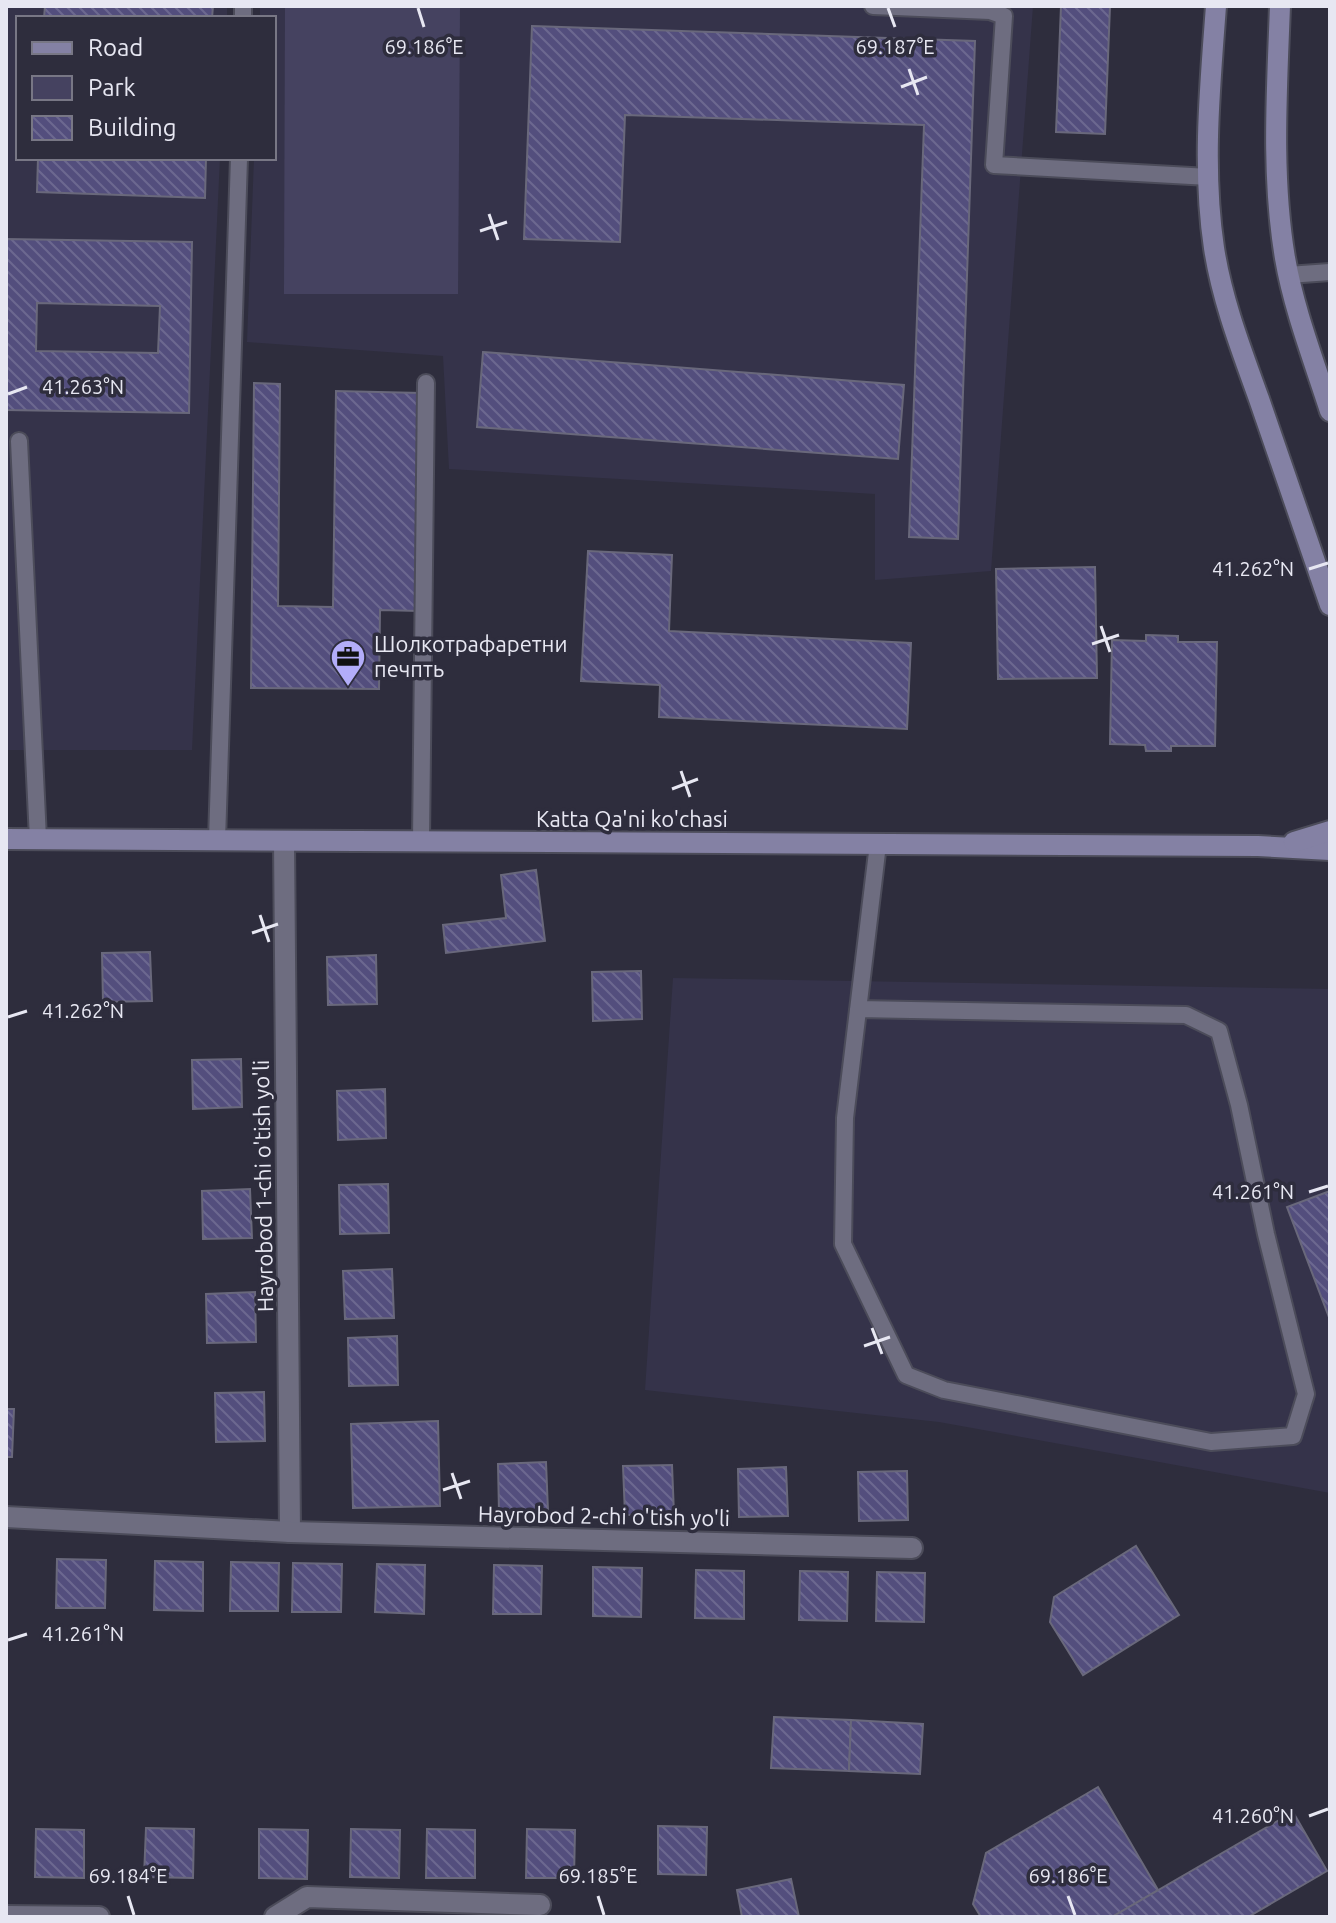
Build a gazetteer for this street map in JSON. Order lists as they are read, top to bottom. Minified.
{"streets":{"main road":["Katta Qa'ni ko'chasi"],"street":["Hayrobod 1-chi o'tish yo'li","Hayrobod 2-chi o'tish yo'li"]},"crossings":[["Katta Qa'ni ko'chasi","Hayrobod 1-chi o'tish yo'li"],["Hayrobod 1-chi o'tish yo'li","Hayrobod 2-chi o'tish yo'li"]],"places":{"office":["Шолкотрафаретни печпть"]},"legend":["Road","Park","Building"],"coordinates":["69.186°E","69.187°E","41.263°N","41.262°N","41.261°N","41.260°N","69.184°E","69.185°E"]}
